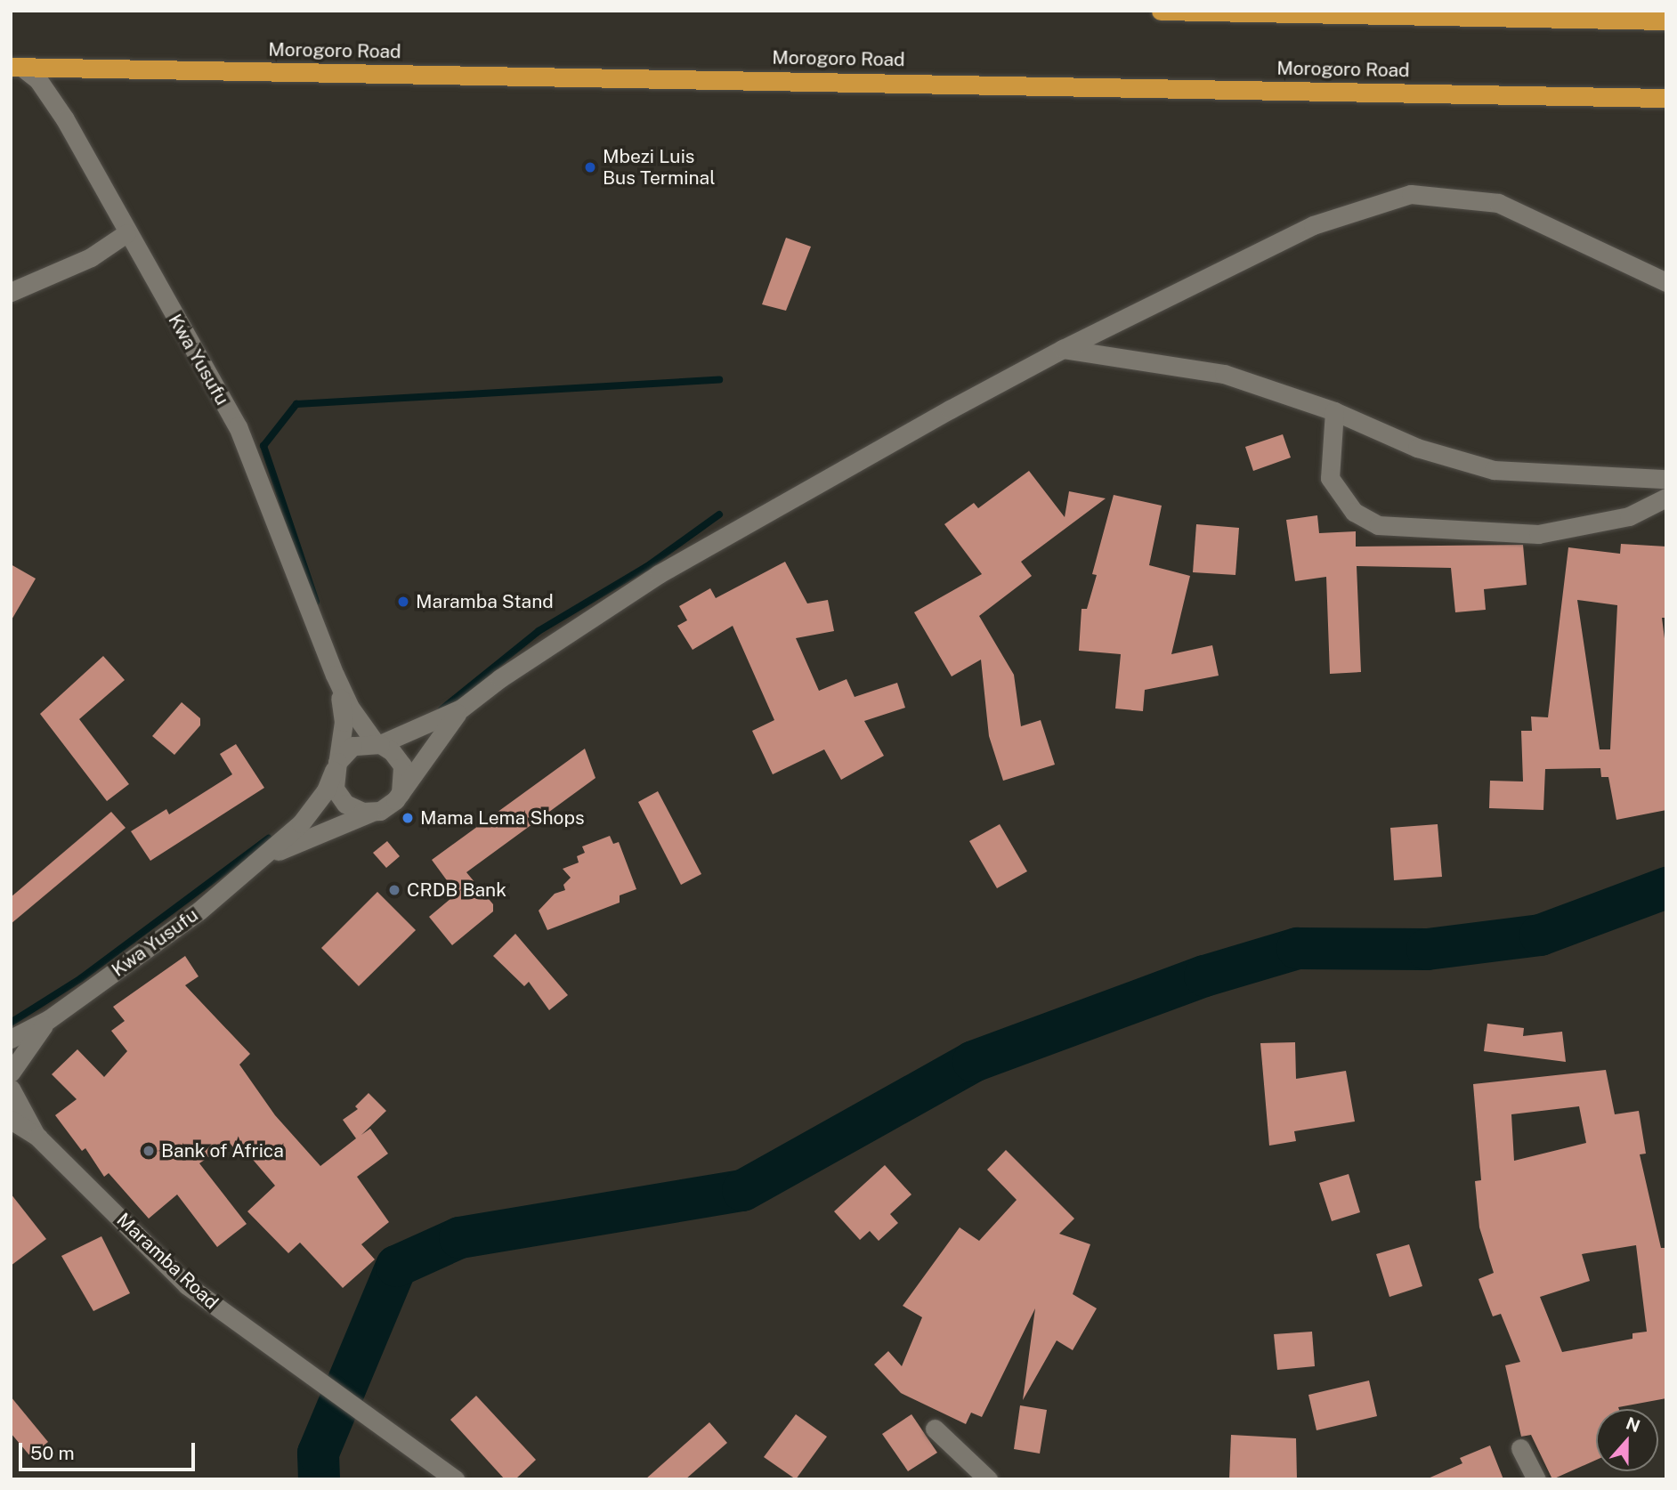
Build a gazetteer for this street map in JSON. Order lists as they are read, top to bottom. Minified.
{"streets":{"highway":["Morogoro Road"],"street":["Kwa Yusufu","Maramba Road"]},"crossings":[["Morogoro Road","Kwa Yusufu"]],"places":["Mbezi Luis Bus Terminal","Maramba Stand","Mama Lema Shops","CRDB Bank","Bank of Africa"],"scale_bar":"50 m","north":"top"}
